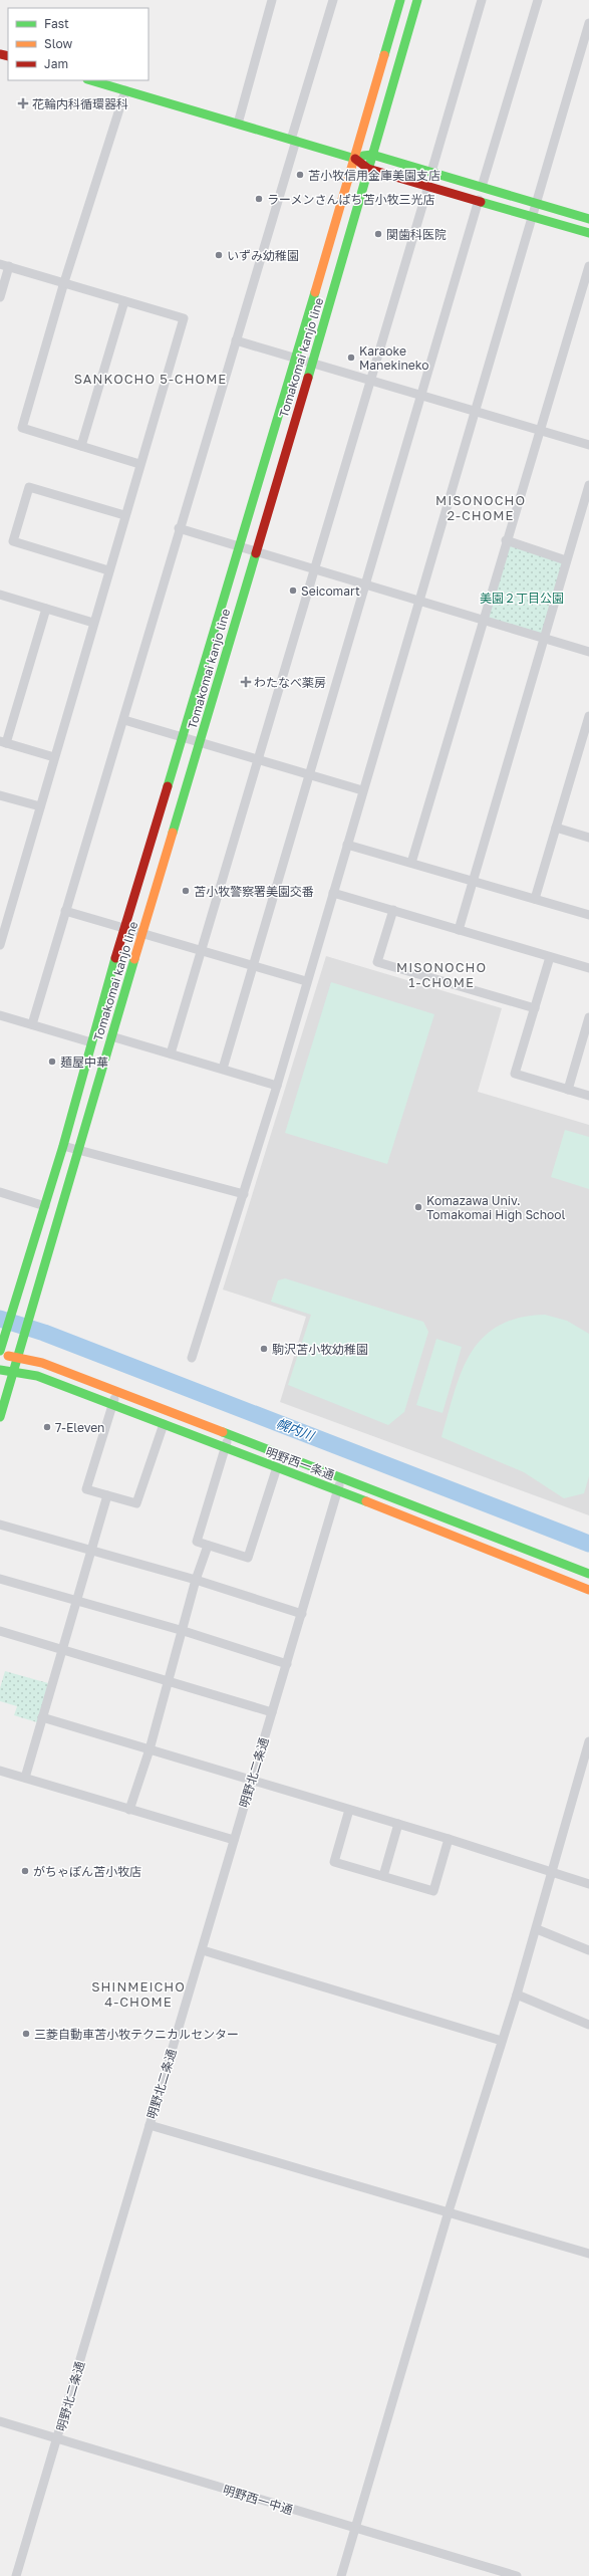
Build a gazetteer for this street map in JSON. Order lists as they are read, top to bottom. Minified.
{"streets":{"main road":["Tomakomai kanjo line","明野西一条通"],"street":["明野北二条通","明野西一中通"]},"crossings":[["Tomakomai kanjo line","明野西一条通"],["明野西一条通","明野北二条通"],["明野北二条通","明野西一中通"]],"districts":["SANKOCHO 5-CHOME","MISONOCHO 2-CHOME","MISONOCHO 1-CHOME","SHINMEICHO 4-CHOME"],"water":["幌内川"],"parks":["美園２丁目公園"],"places":{"health":["花輪内科循環器科","わたなべ薬房"],"other":["苫小牧信用金庫美園支店","ラーメンさんぱち苫小牧三光店","関歯科医院","いずみ幼稚園","Karaoke Manekineko","Seicomart","苫小牧警察署美園交番","麺屋中華","Komazawa Univ. Tomakomai High School","駒沢苫小牧幼稚園","7-Eleven","がちゃぽん苫小牧店","三菱自動車苫小牧テクニカルセンター"]},"legend":["Fast","Slow","Jam"]}
